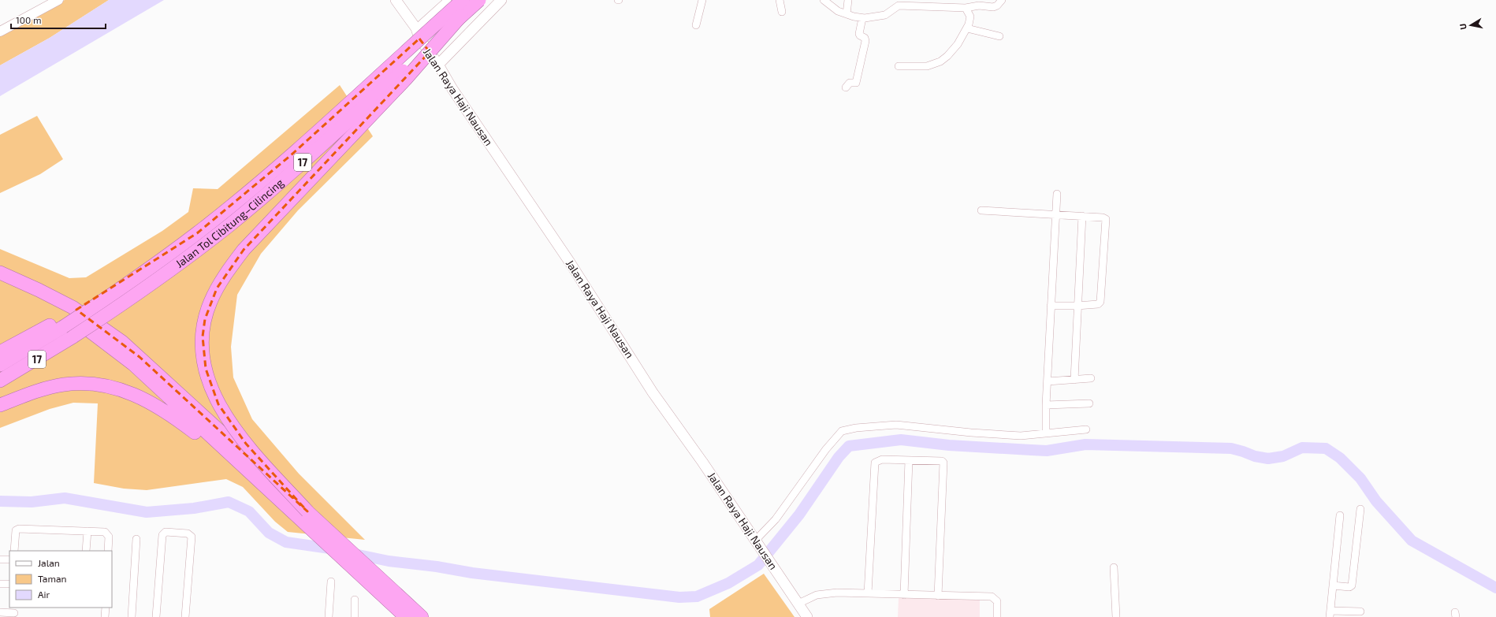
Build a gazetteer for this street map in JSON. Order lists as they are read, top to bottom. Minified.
{"streets":{"highway":["17","Jalan Tol Cibitung–Cilincing"],"main road":["Jalan Raya Haji Nausan"]},"legend":["Jalan","Taman","Air"],"scale_bar":"100 m","north":"left"}
